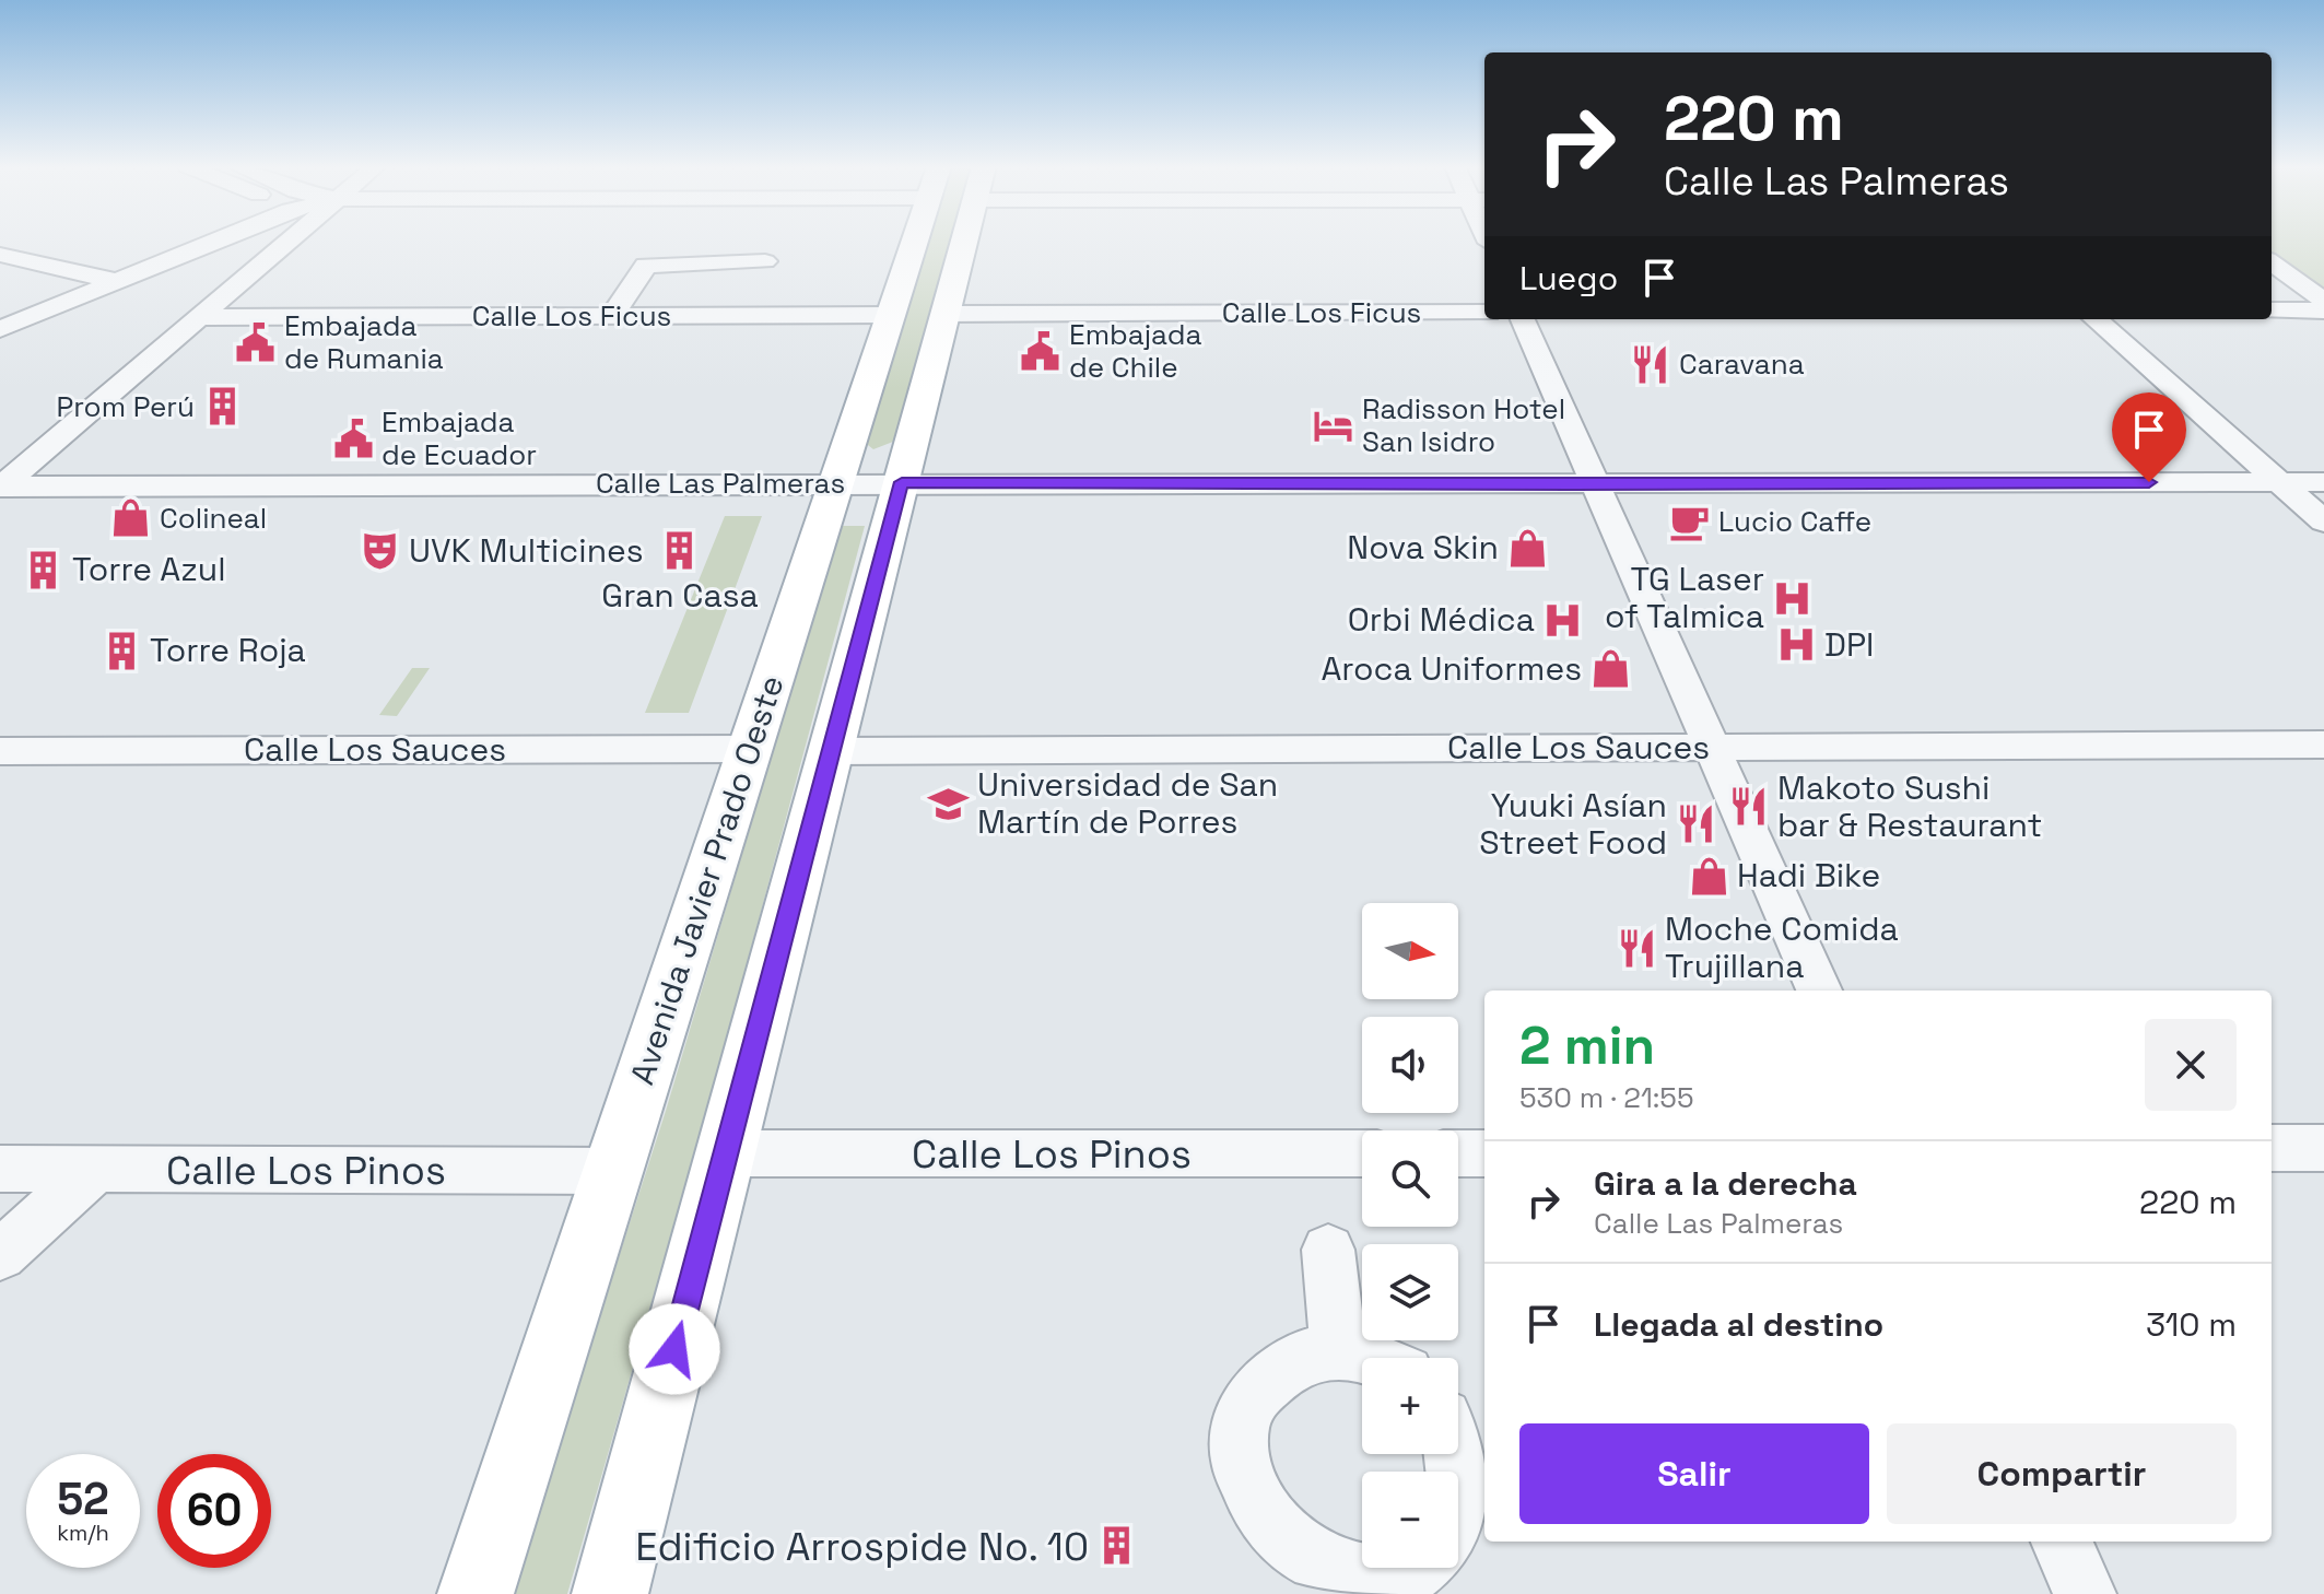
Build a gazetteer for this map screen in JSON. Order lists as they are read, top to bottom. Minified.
{"streets":{"main road":["Avenida Javier Prado Oeste"],"street":["Calle Los Ficus","Calle Las Palmeras","Calle Los Sauces","Calle Los Pinos"]},"crossings":[["Calle Los Ficus","Avenida Javier Prado Oeste"],["Calle Las Palmeras","Avenida Javier Prado Oeste"],["Calle Los Sauces","Avenida Javier Prado Oeste"],["Avenida Javier Prado Oeste","Calle Los Pinos"]],"places":{"public building":["Embajada de Rumania","Embajada de Chile","Embajada de Ecuador"],"restaurant":["Caravana","Makoto Sushi bar & Restaurant","Yuuki Asían Street Food","Moche Comida Trujillana"],"building":["Prom Perú","Gran Casa","Torre Azul","Torre Roja","Edificio Arrospide No. 10"],"hotel":["Radisson Hotel San Isidro"],"shop":["Colineal","Nova Skin","Aroca Uniformes","Hadi Bike"],"cafe":["Lucio Caffe"],"theatre":["UVK Multicines"],"hospital":["TG Laser of Talmica","Orbi Médica","DPI"],"school or university":["Universidad de San Martín de Porres"]},"north":"right","page":{"turn":["220 m","Calle Las Palmeras"],"then":"Luego","map_buttons":["+","−"],"heading":["2 min","530 m · 21:55"],"list":[{"name":"Gira a la derecha","note":"Calle Las Palmeras","value":"220 m"},{"name":"Llegada al destino","value":"310 m"}],"buttons":["Salir","Compartir"],"speed":"52 km/h","limit":"60"}}
